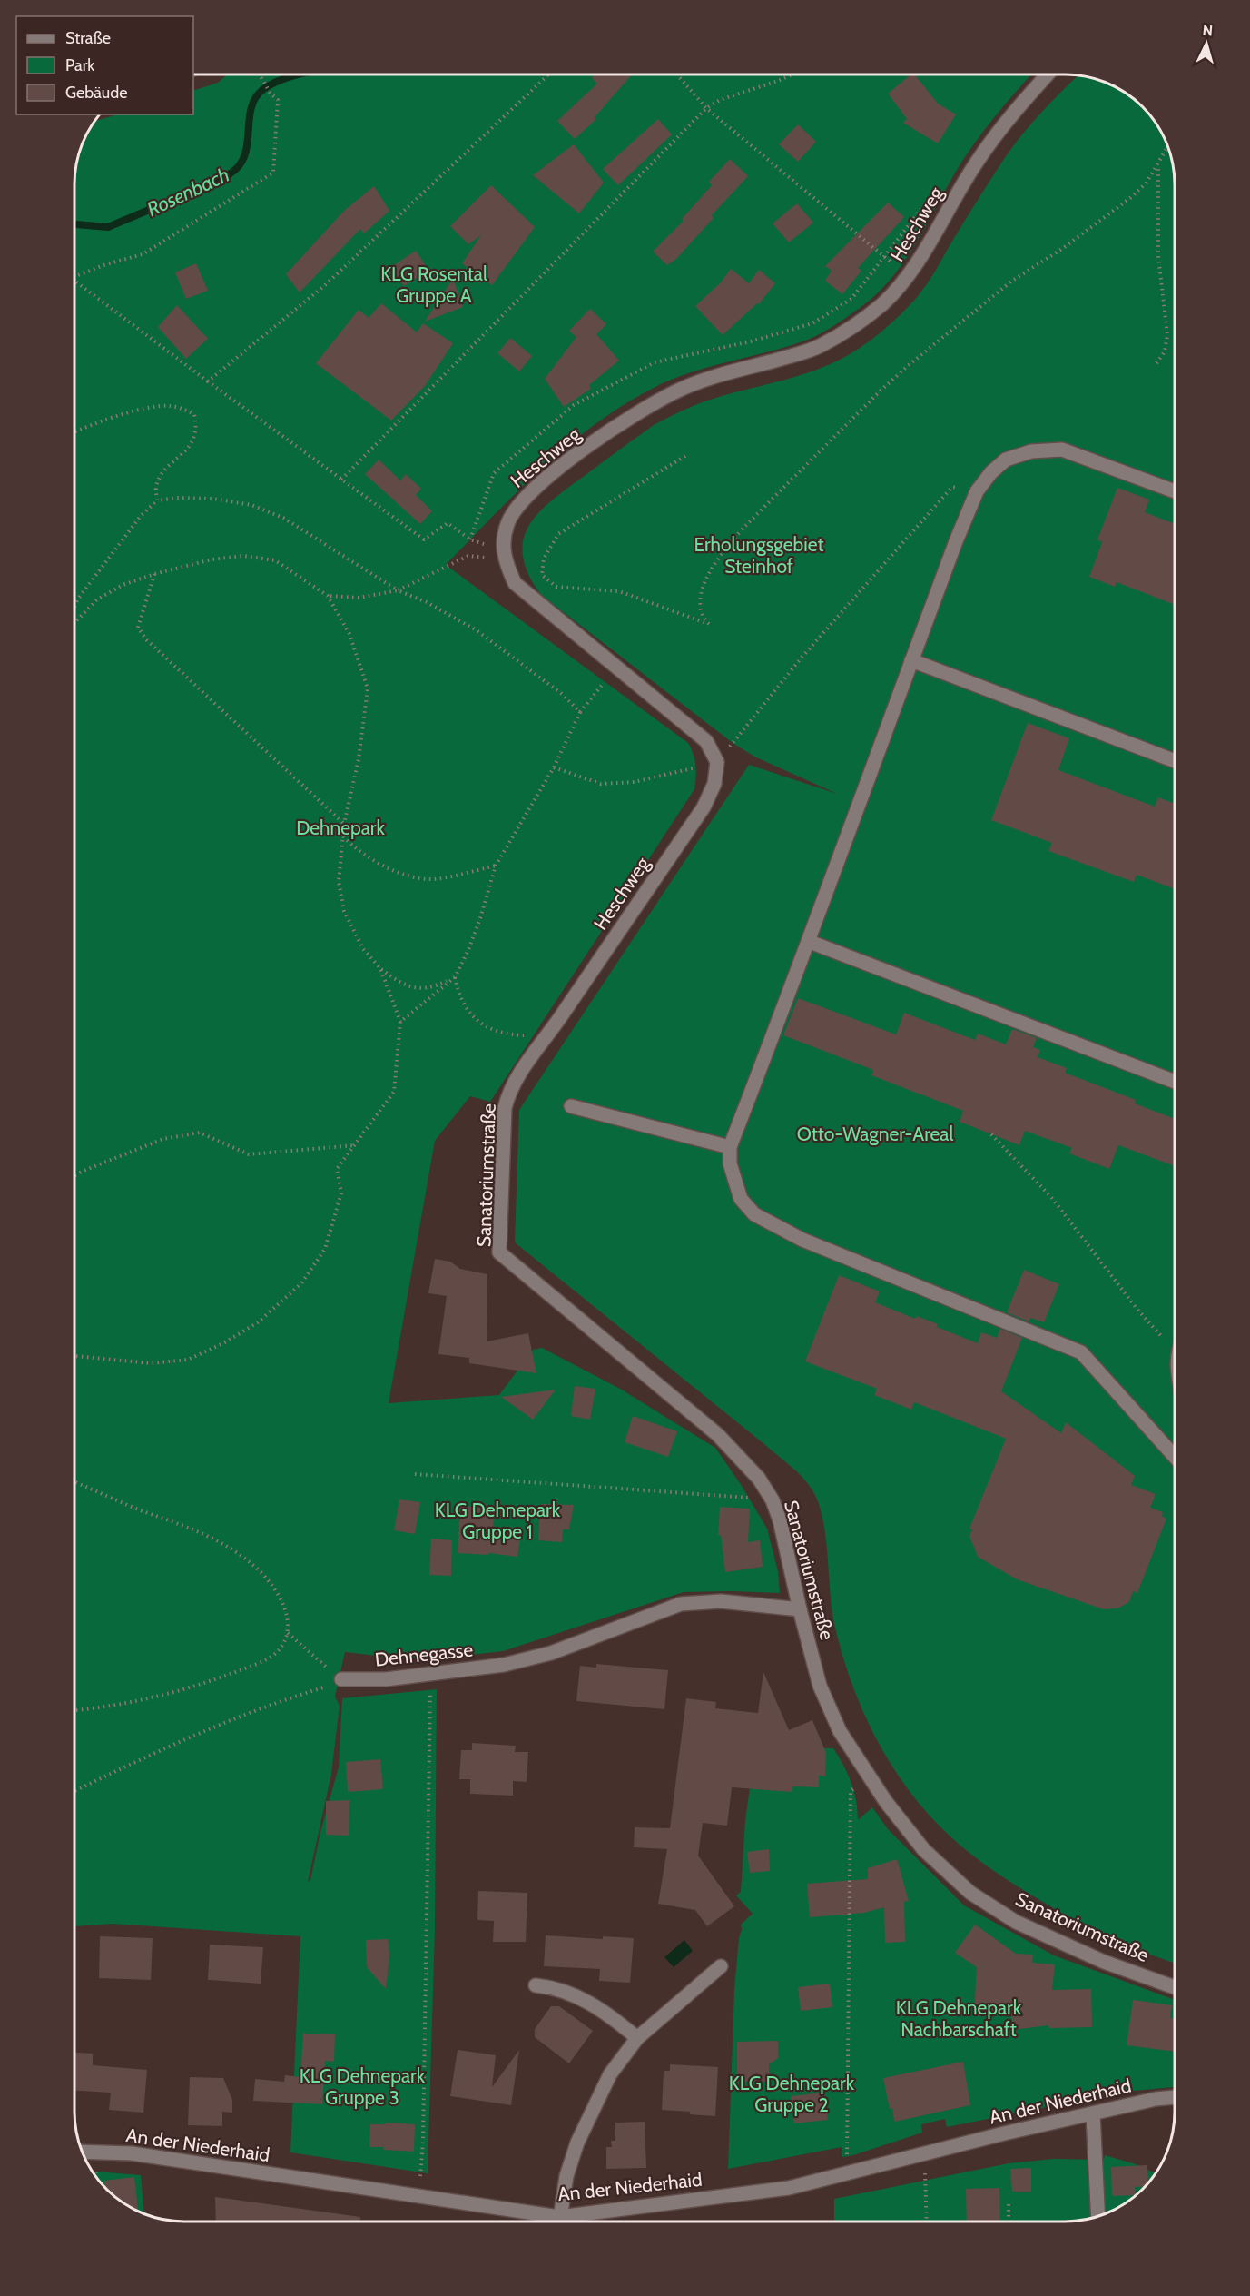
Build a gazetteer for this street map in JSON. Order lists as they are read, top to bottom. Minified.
{"streets":{"street":["Heschweg","Sanatoriumstraße","Dehnegasse","An der Niederhaid"]},"crossings":[["Heschweg","Sanatoriumstraße"],["Sanatoriumstraße","Dehnegasse"]],"water":["Rosenbach"],"parks":["KLG Rosental Gruppe A","Erholungsgebiet Steinhof","Dehnepark","Otto-Wagner-Areal","KLG Dehnepark Gruppe 1","KLG Dehnepark Nachbarschaft","KLG Dehnepark Gruppe 3","KLG Dehnepark Gruppe 2"],"legend":["Straße","Park","Gebäude"],"north":"top"}
